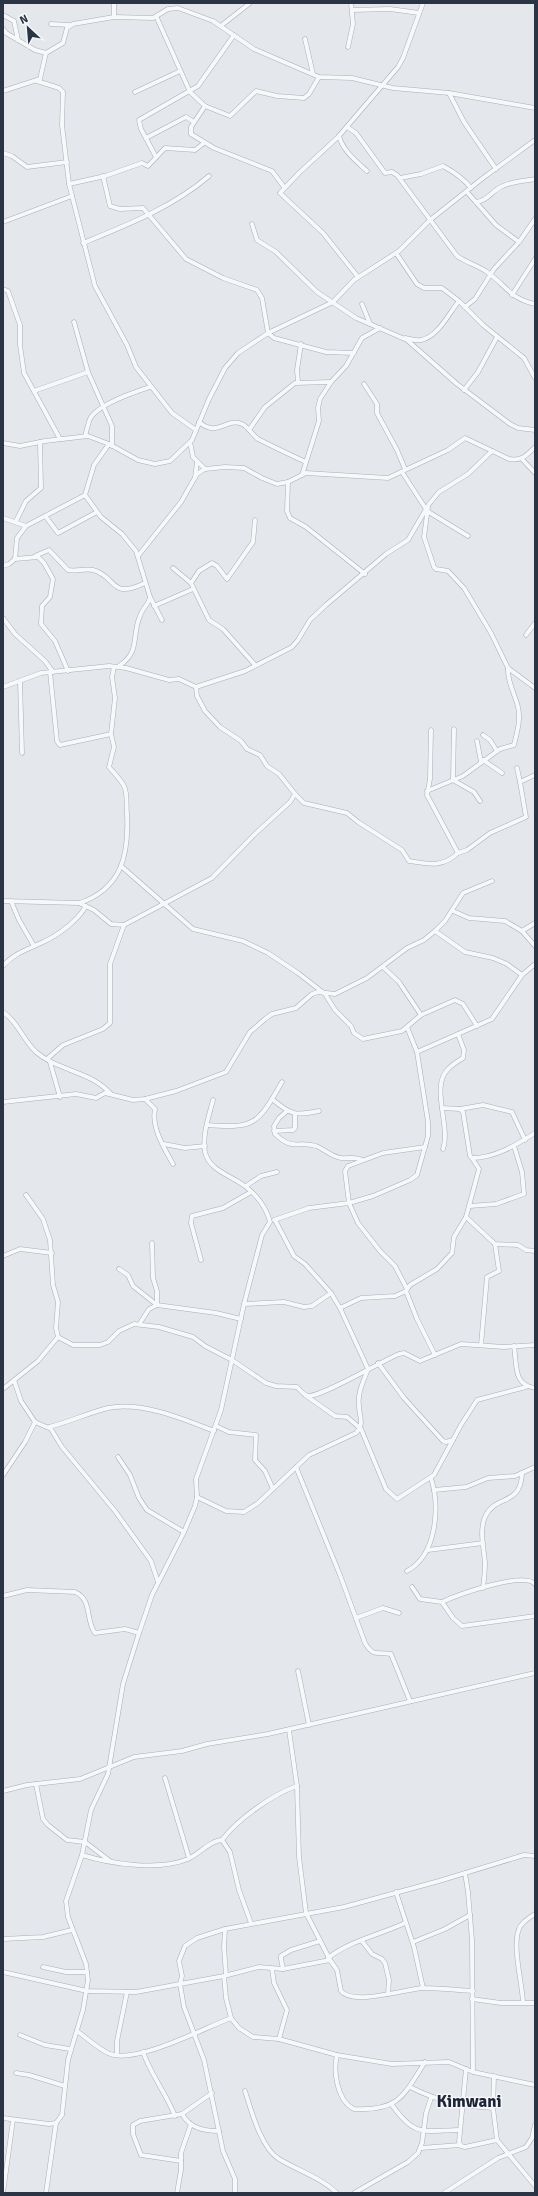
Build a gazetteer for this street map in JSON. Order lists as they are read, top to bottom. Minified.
{"districts":["Kimwani"],"north":"top left"}
